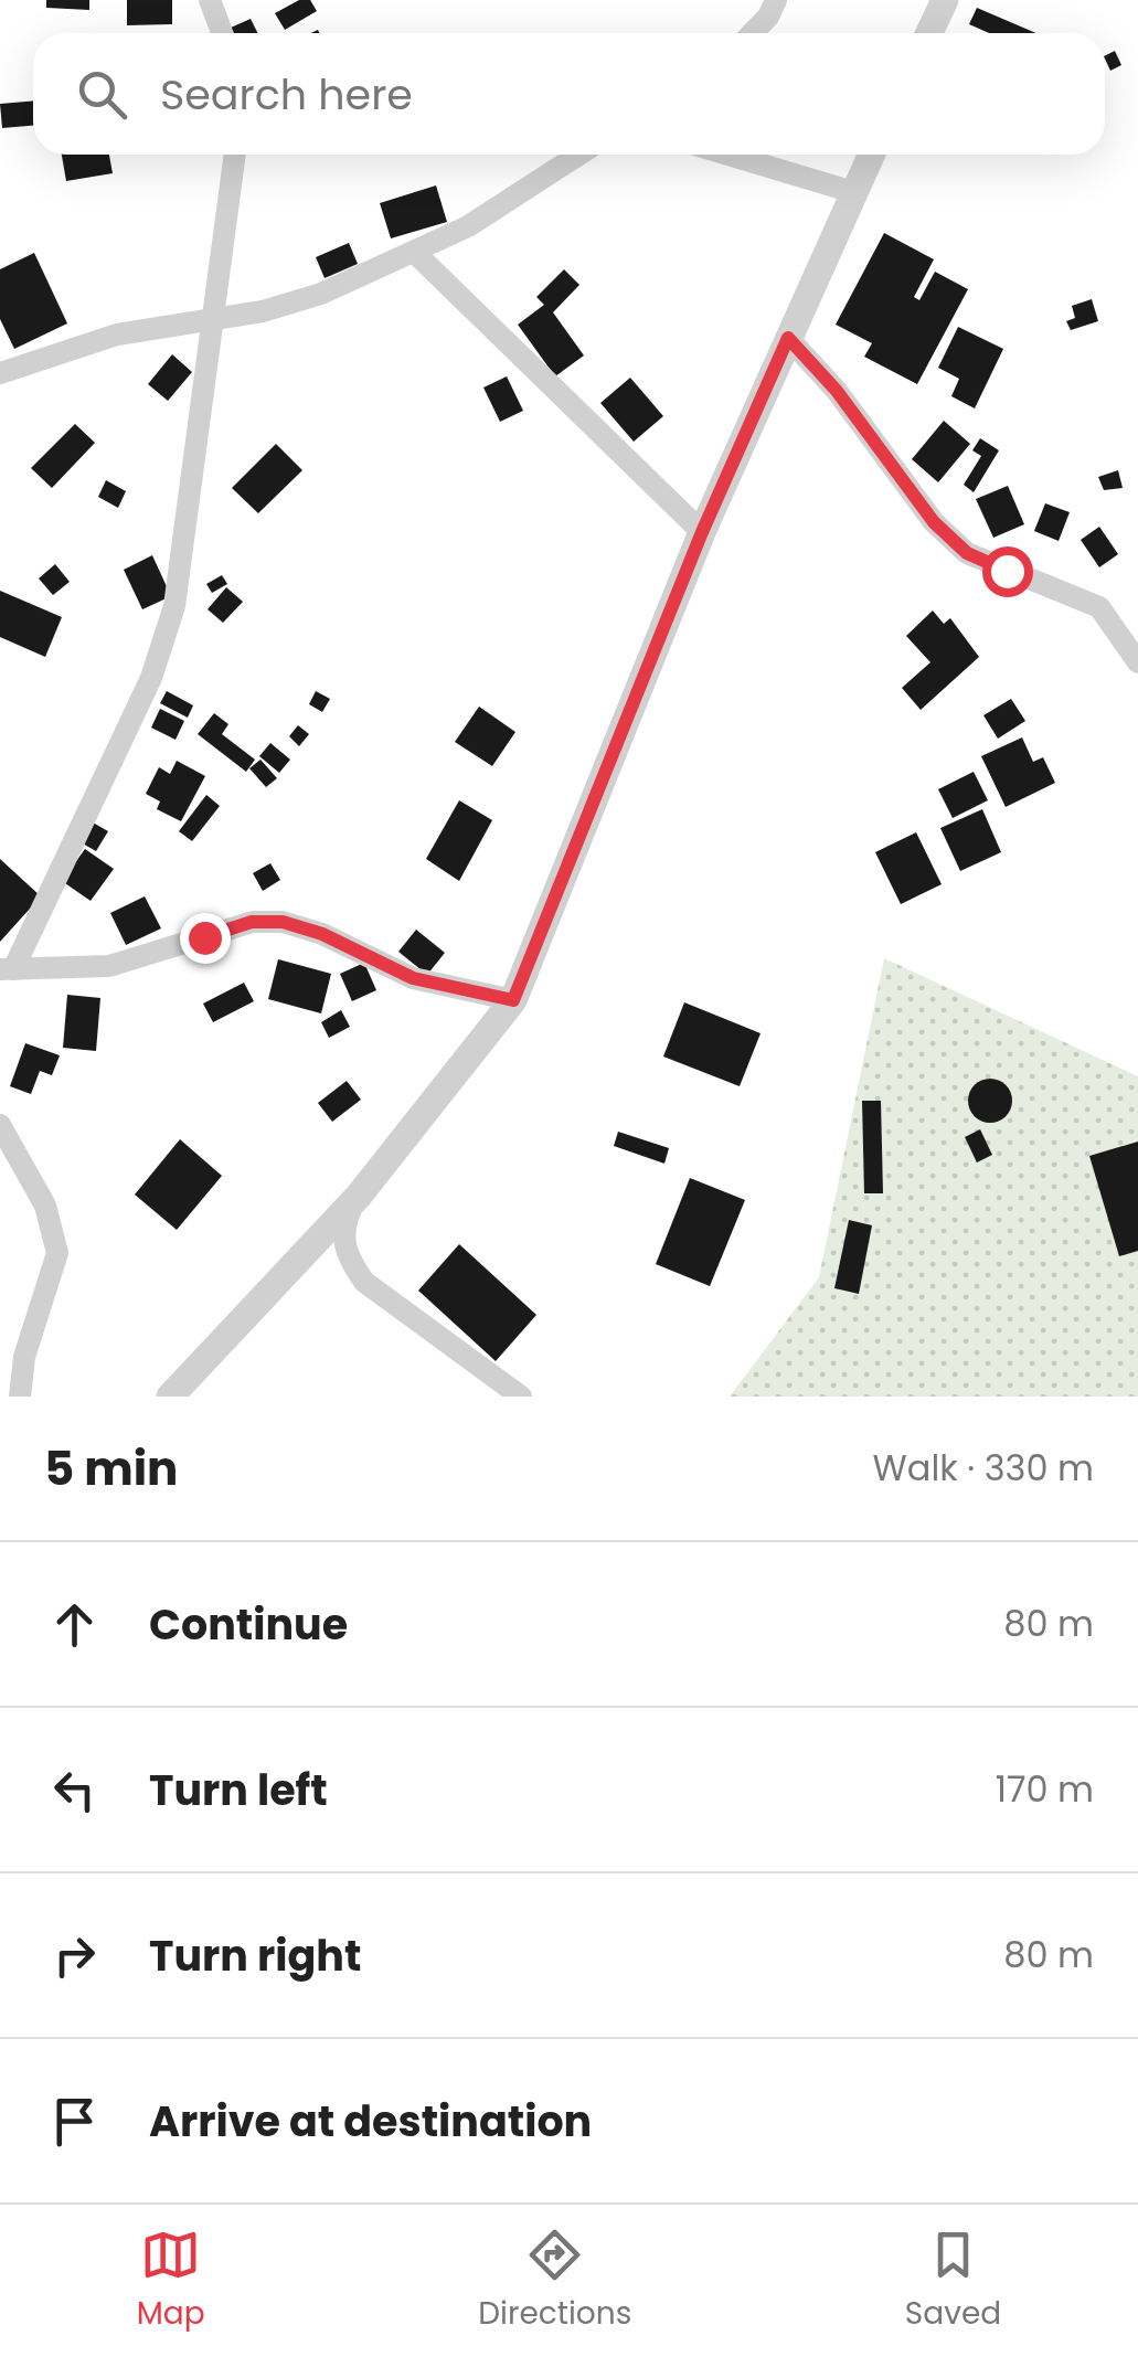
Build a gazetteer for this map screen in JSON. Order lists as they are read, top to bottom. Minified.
{"page":{"search":"Search here","heading":["5 min","Walk · 330 m"],"list":[["Continue","80 m"],["Turn left","170 m"],["Turn right","80 m"],"Arrive at destination"],"nav":["Map","Directions","Saved"]}}
